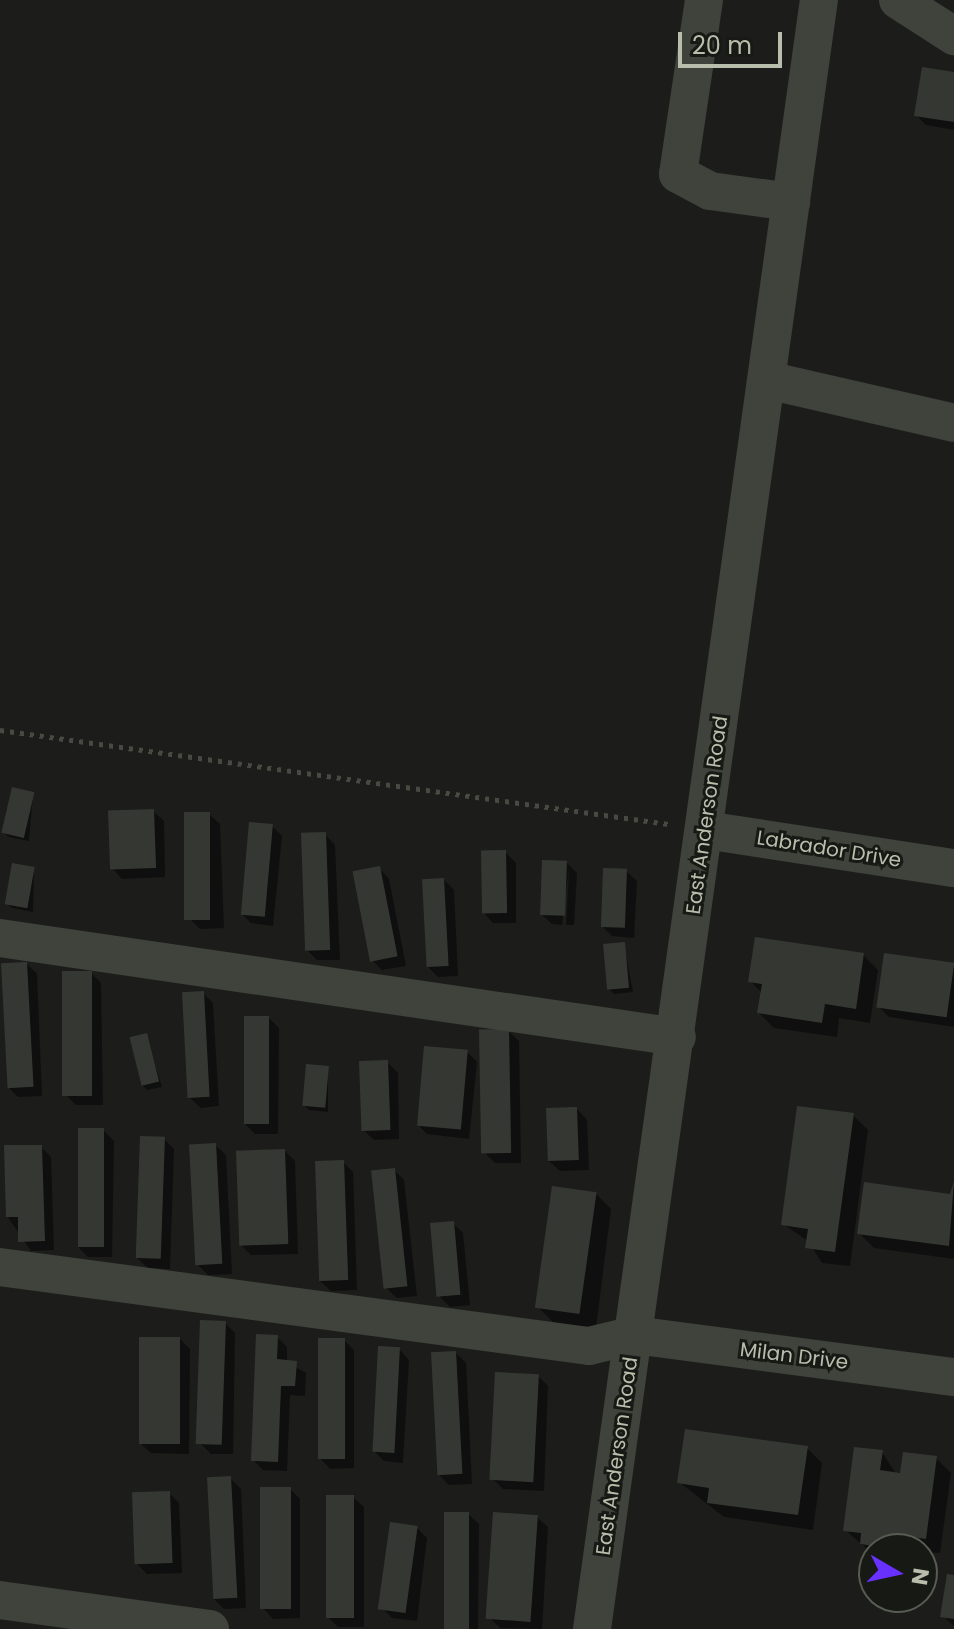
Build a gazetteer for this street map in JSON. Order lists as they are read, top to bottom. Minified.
{"streets":{"street":["East Anderson Road","Labrador Drive","Milan Drive"]},"crossings":[["East Anderson Road","Labrador Drive"],["East Anderson Road","Milan Drive"]],"scale_bar":"20 m","north":"right"}
